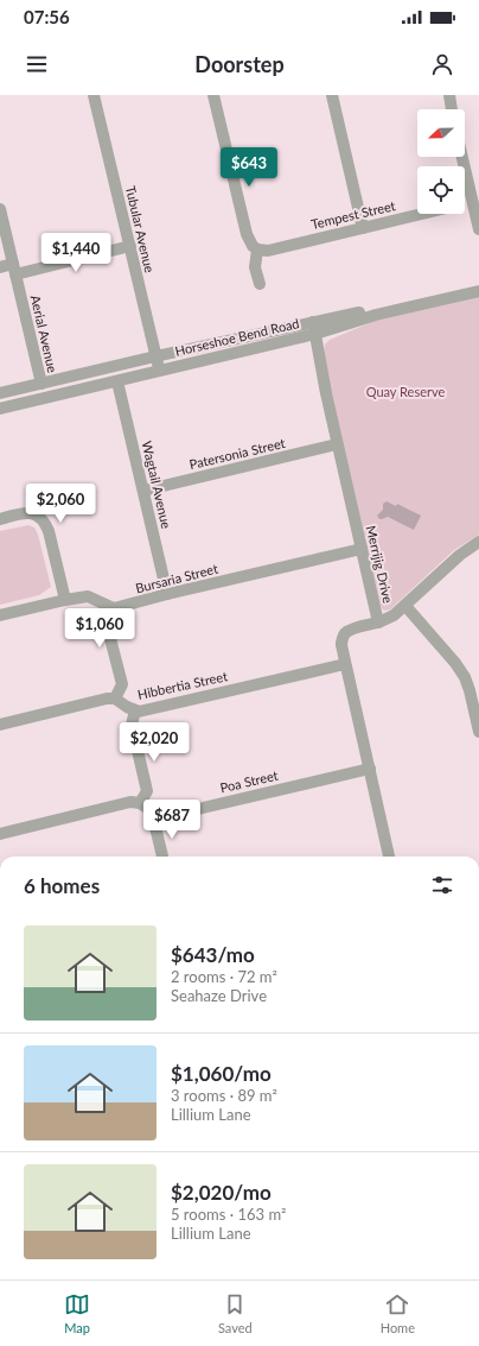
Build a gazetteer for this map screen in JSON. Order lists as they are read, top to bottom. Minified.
{"streets":{"street":["Tempest Street","Tubular Avenue","Aerial Avenue","Horseshoe Bend Road","Patersonia Street","Wagtail Avenue","Merrijig Drive","Bursaria Street","Hibbertia Street","Poa Street"]},"crossings":[["Tubular Avenue","Horseshoe Bend Road"],["Aerial Avenue","Horseshoe Bend Road"],["Horseshoe Bend Road","Wagtail Avenue"],["Horseshoe Bend Road","Merrijig Drive"],["Patersonia Street","Wagtail Avenue"],["Patersonia Street","Merrijig Drive"],["Wagtail Avenue","Bursaria Street"],["Merrijig Drive","Bursaria Street"],["Merrijig Drive","Hibbertia Street"],["Merrijig Drive","Poa Street"]],"parks":["Quay Reserve"],"north":"left","page":{"status":"07:56","header":"Doorstep","price":["$643","$1,440","$2,060","$1,060","$2,020","$687"],"heading":"6 homes","list":[{"name":"$643/mo","note":"2 rooms · 72 m² · Seahaze Drive"},{"name":"$1,060/mo","note":"3 rooms · 89 m² · Lillium Lane"},{"name":"$2,020/mo","note":"5 rooms · 163 m² · Lillium Lane"}],"tabs":["Map","Saved","Home"]}}
